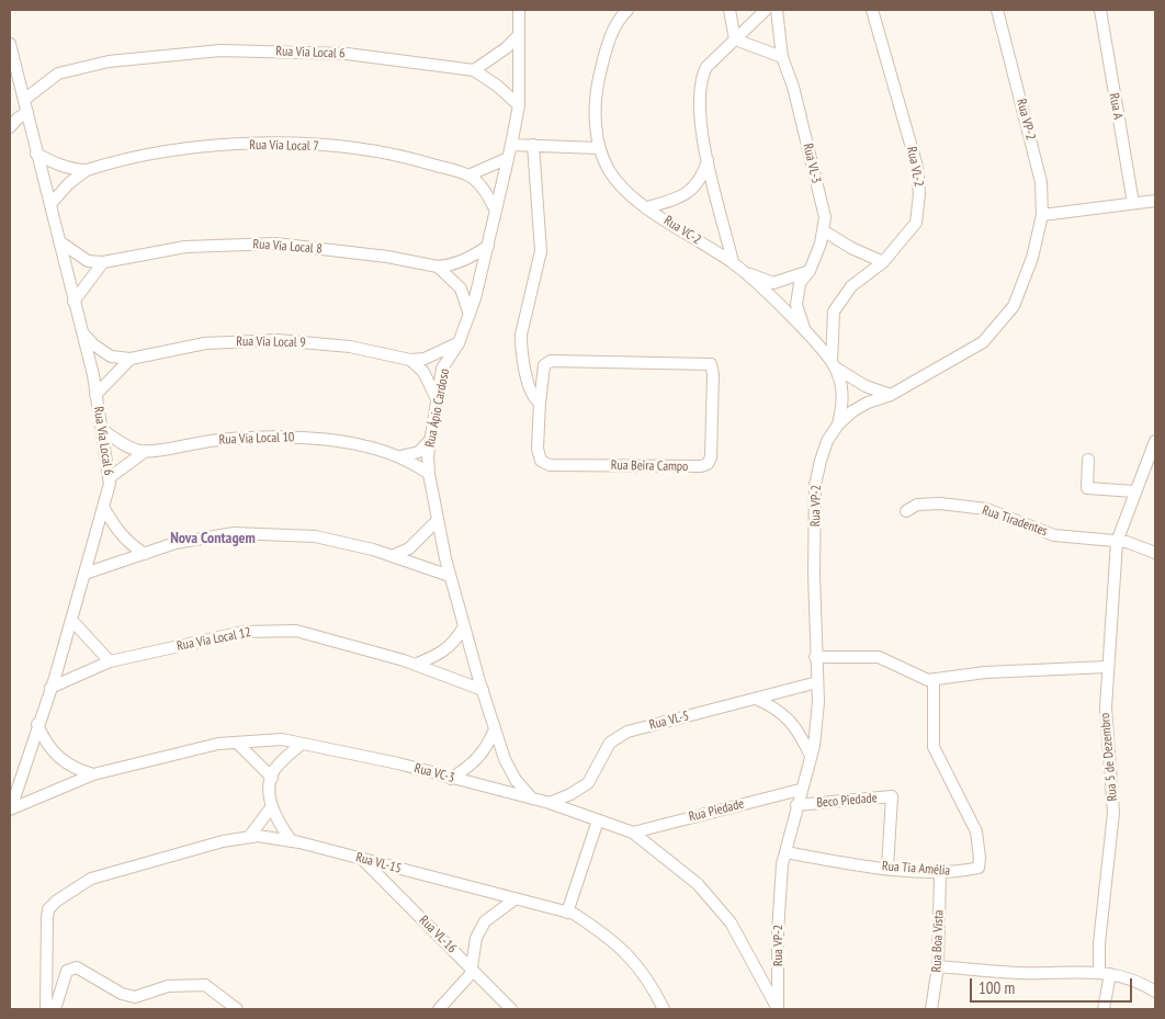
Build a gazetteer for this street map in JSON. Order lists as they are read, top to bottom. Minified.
{"streets":{"street":["Rua Via Local 6","Rua A","Rua VP-2","Rua Via Local 7","Rua VL-3","Rua VL-2","Rua VC-2","Rua Via Local 8","Rua Via Local 9","Rua Ápio Cardoso","Rua Via Local 10","Rua Beira Campo","Rua Tiradentes","Rua Via Local 12","Rua VL-5","Rua 5 de Dezembro","Rua VC-3","Beco Piedade","Rua Piedade","Rua VL-15","Rua Tia Amélia","Rua VL-16","Rua Boa Vista"]},"crossings":[["Rua Via Local 6","Rua Via Local 7"],["Rua Via Local 6","Rua Via Local 8"],["Rua Via Local 6","Rua Via Local 9"],["Rua Via Local 6","Rua Ápio Cardoso"],["Rua Via Local 6","Rua Via Local 10"],["Rua Via Local 6","Rua Via Local 12"],["Rua Via Local 6","Rua VC-3"],["Rua VP-2","Rua VC-2"],["Rua VP-2","Rua VL-5"],["Rua VP-2","Rua VC-3"],["Rua VP-2","Beco Piedade"],["Rua VP-2","Rua Piedade"],["Rua VP-2","Rua Tia Amélia"],["Rua Via Local 7","Rua Ápio Cardoso"],["Rua VL-3","Rua VC-2"],["Rua VL-2","Rua VC-2"],["Rua Via Local 8","Rua Ápio Cardoso"],["Rua Via Local 9","Rua Ápio Cardoso"],["Rua Ápio Cardoso","Rua Via Local 10"],["Rua Ápio Cardoso","Rua Via Local 12"],["Rua Ápio Cardoso","Rua VC-3"],["Rua Tiradentes","Rua 5 de Dezembro"],["Rua VL-5","Rua VC-3"],["Rua VC-3","Rua Piedade"],["Beco Piedade","Rua Tia Amélia"],["Rua VL-15","Rua VL-16"],["Rua Tia Amélia","Rua Boa Vista"]],"districts":["Nova Contagem"],"scale_bar":"100 m"}
